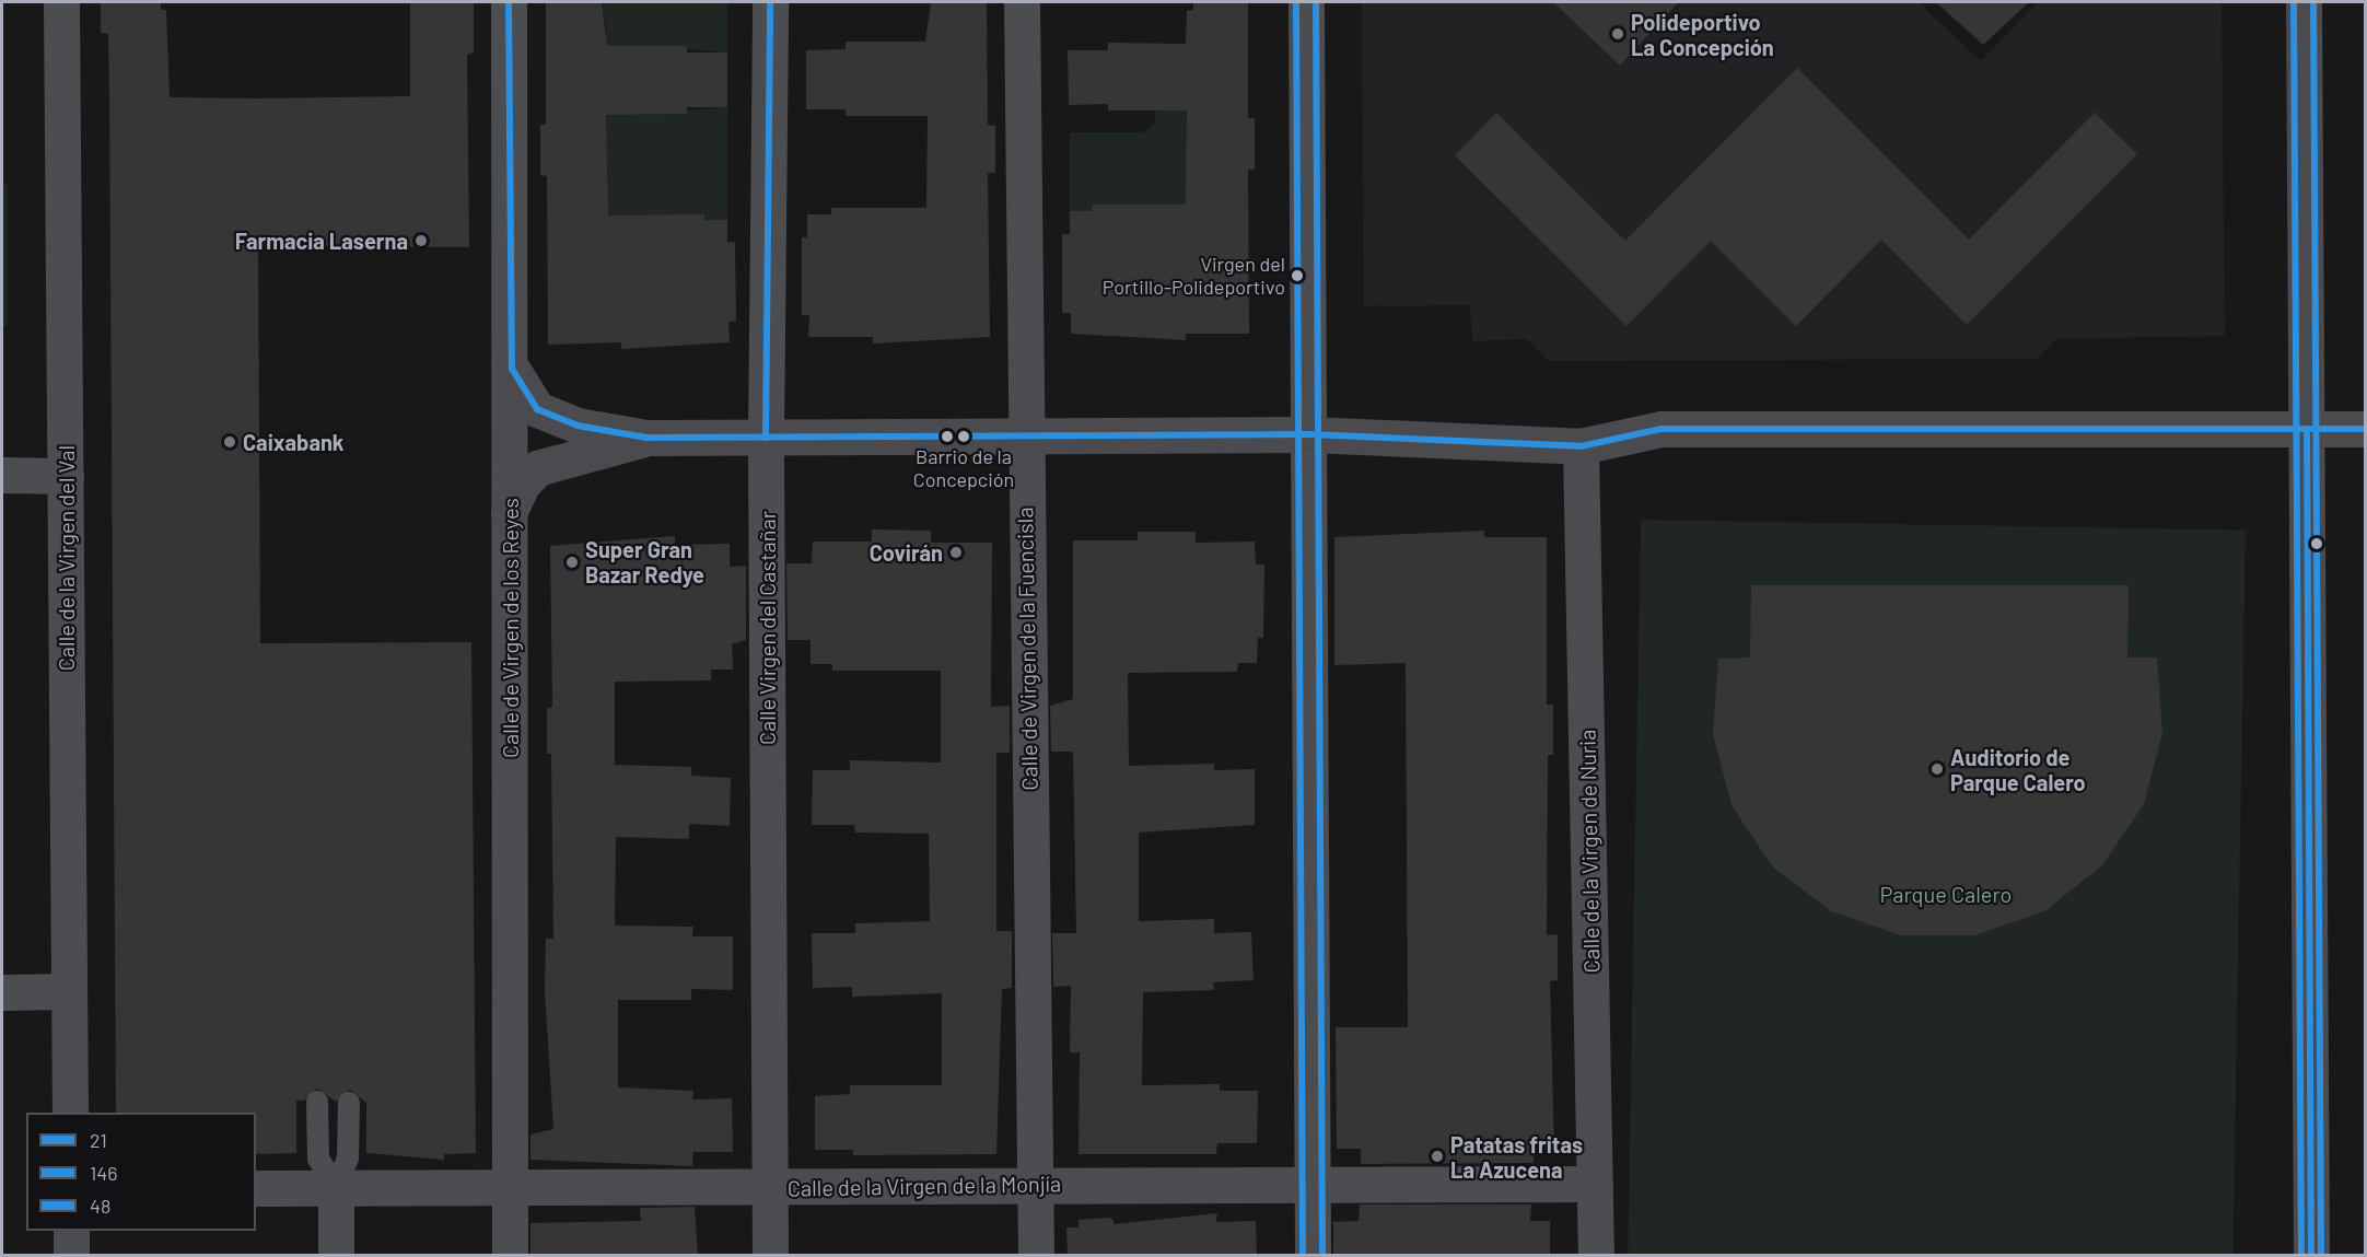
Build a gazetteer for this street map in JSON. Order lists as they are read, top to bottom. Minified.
{"streets":{"street":["Calle de la Virgen del Val","Calle de Virgen de los Reyes","Calle Virgen del Castañar","Calle de Virgen de la Fuencisla","Calle de la Virgen de Nuria","Calle de la Virgen de la Monjía"]},"crossings":[["Calle de Virgen de los Reyes","Calle de la Virgen de la Monjía"],["Calle Virgen del Castañar","Calle de la Virgen de la Monjía"],["Calle de Virgen de la Fuencisla","Calle de la Virgen de la Monjía"],["Calle de la Virgen de Nuria","Calle de la Virgen de la Monjía"]],"parks":["Parque Calero"],"places":["Polideportivo La Concepción","Farmacia Laserna","Virgen del Portillo-Polideportivo","Barrio de la Concepción","Caixabank","Covirán","Super Gran Bazar Redye","Auditorio de Parque Calero","Patatas fritas La Azucena"],"lines":["transit line 21","transit line 146","transit line 48"],"legend":["21","146","48"]}
